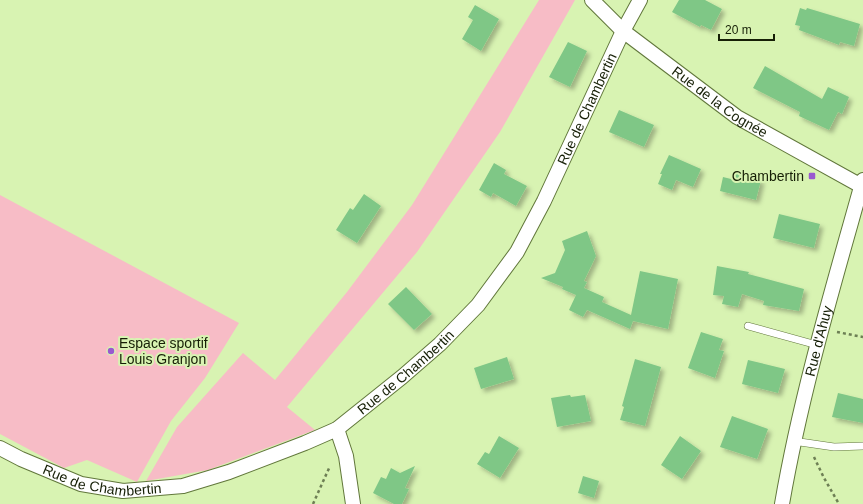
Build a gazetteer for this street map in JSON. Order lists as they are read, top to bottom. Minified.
{"streets":{"street":["Rue de la Cognée","Rue de Chambertin","Rue d'Ahuy"]},"crossings":[["Rue de la Cognée","Rue de Chambertin"],["Rue de la Cognée","Rue d'Ahuy"]],"places":{"transit":["Chambertin"],"other":["Espace sportif Louis Granjon"]},"scale_bar":"20 m"}
